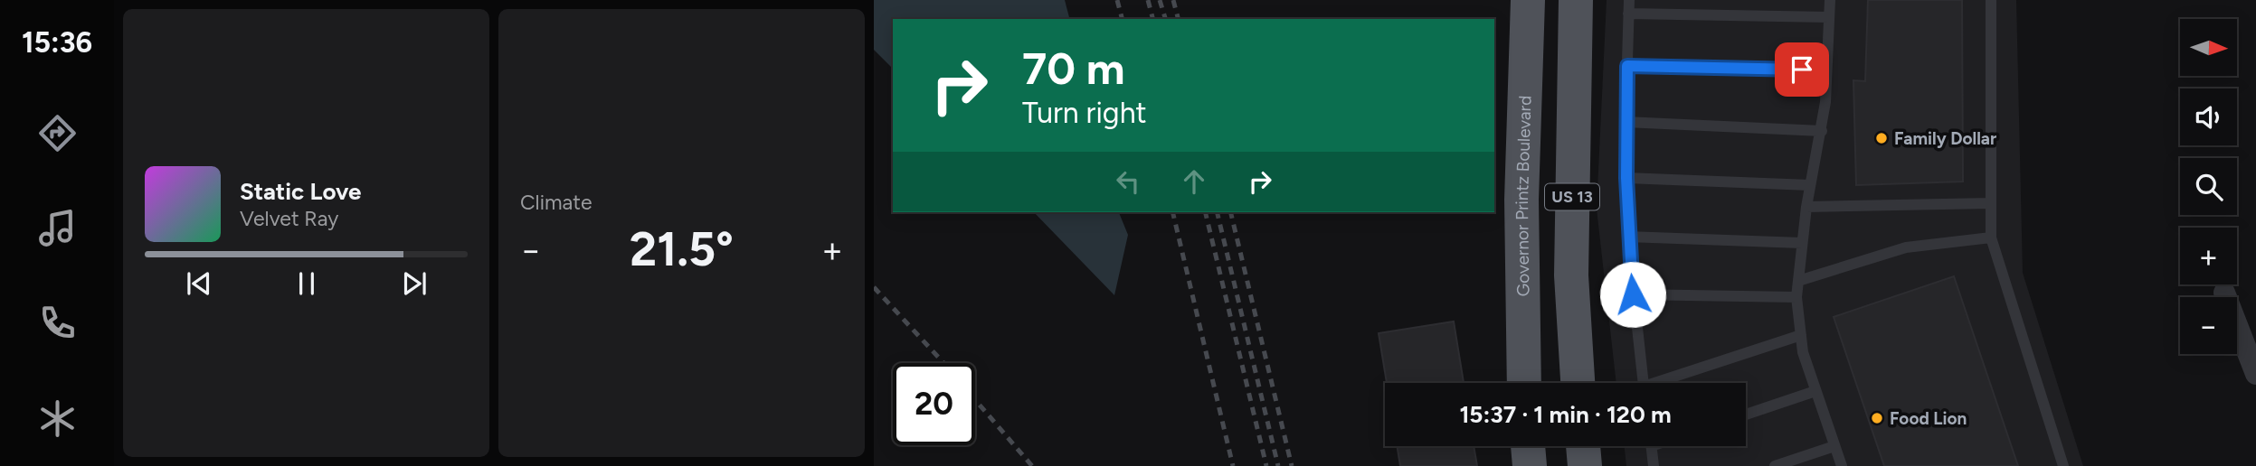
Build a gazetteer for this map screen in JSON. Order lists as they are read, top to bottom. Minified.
{"streets":{"main road":["Governor Printz Boulevard","US 13"]},"places":["Family Dollar","Food Lion"],"north":"right","page":{"tabs":"15:36","tile":"Climate","map_buttons":["+","−"],"turn":["70 m","Turn right"],"song":["Static Love","Velvet Ray"],"heat":["−","21.5°","+"],"limit":"20","trip":"15:37 · 1 min · 120 m"}}
